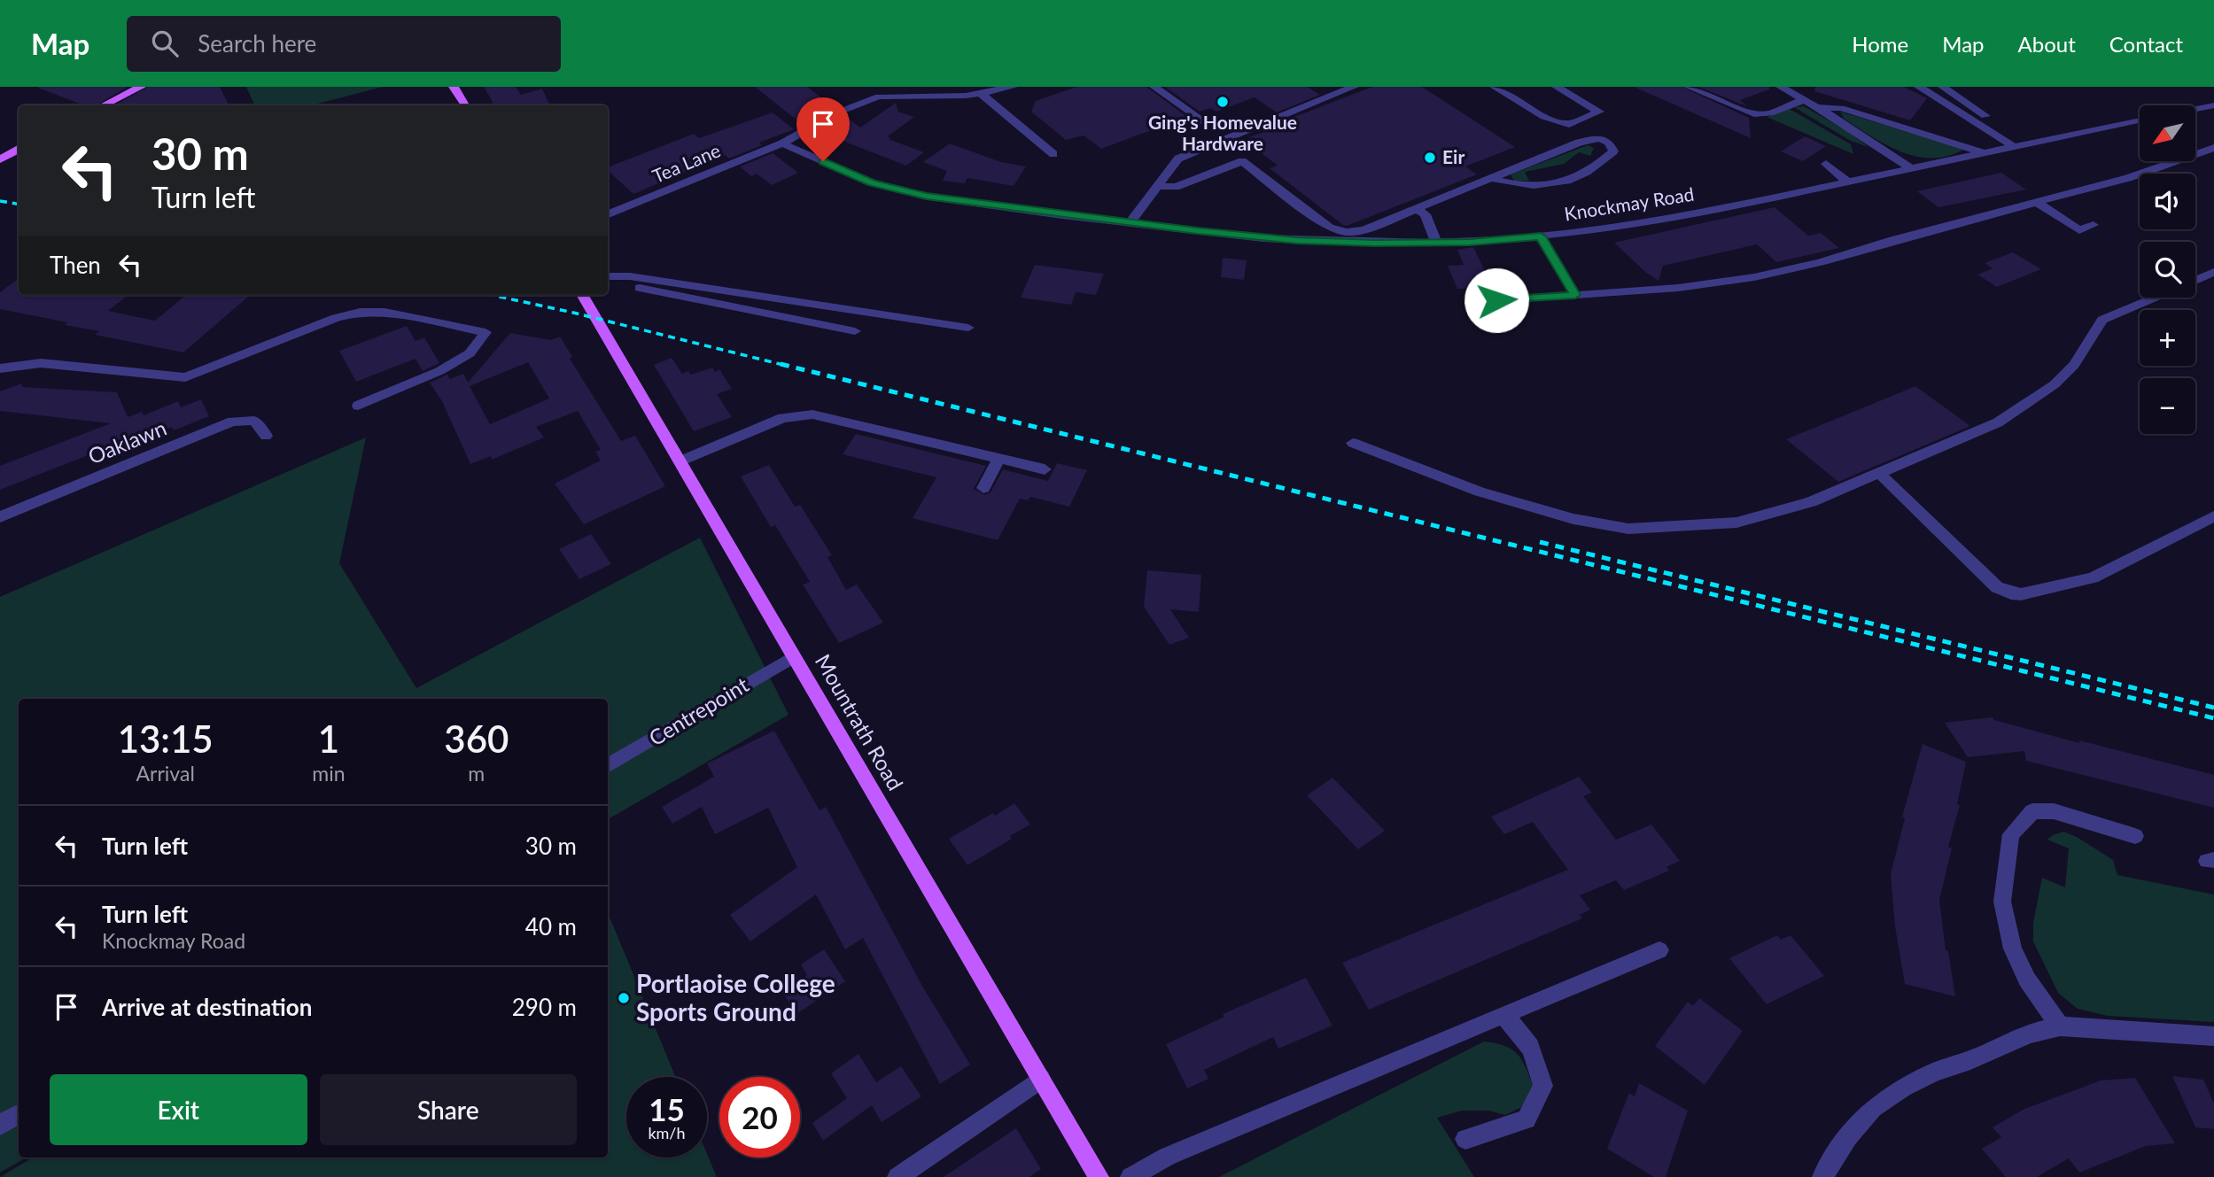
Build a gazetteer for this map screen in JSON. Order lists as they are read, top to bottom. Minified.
{"streets":{"main road":["Mountrath Road"],"street":["Tea Lane","Knockmay Road","Oaklawn","Centrepoint"]},"crossings":[["Tea Lane","Knockmay Road"],["Centrepoint","Mountrath Road"]],"places":["Ging's Homevalue Hardware","Eir","Portlaoise College Sports Ground"],"north":"bottom left","page":{"header":"Map","search":"Search here","nav":["Home","Map","About","Contact"],"map_buttons":["+","−"],"turn":["30 m","Turn left"],"then":"Then","eta":["13:15","Arrival","1","min","360","m"],"list":[{"name":"Turn left","value":"30 m"},{"name":"Turn left","note":"Knockmay Road","value":"40 m"},{"name":"Arrive at destination","value":"290 m"}],"buttons":["Exit","Share"],"speed":"15 km/h","limit":"20"}}
